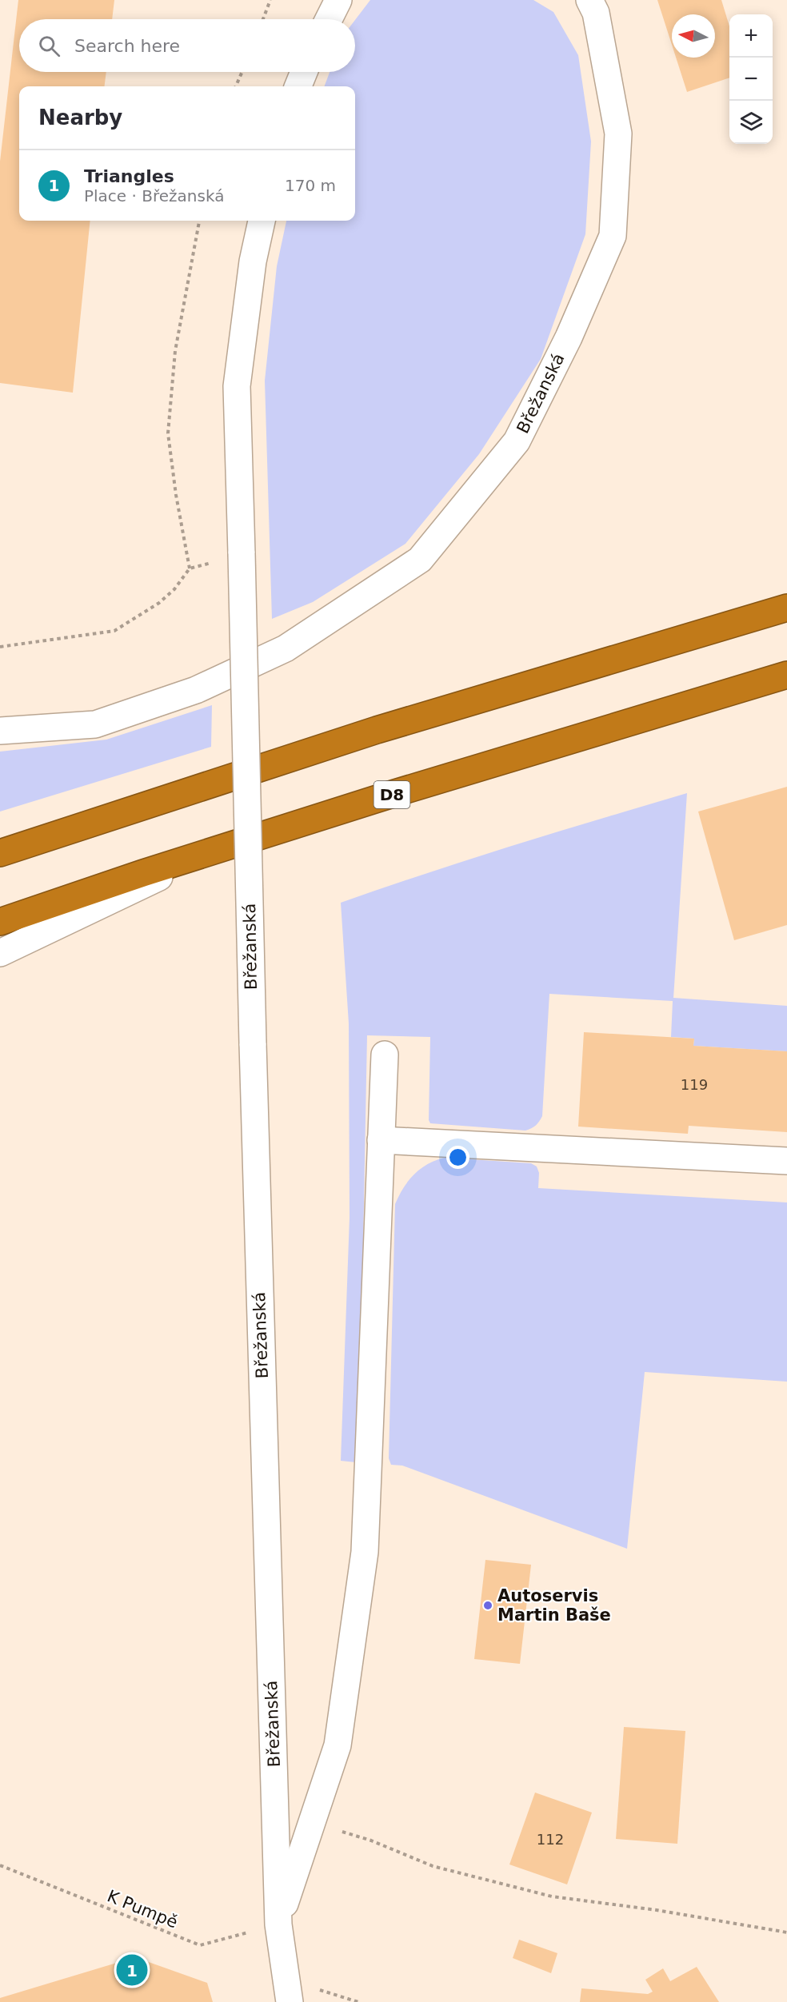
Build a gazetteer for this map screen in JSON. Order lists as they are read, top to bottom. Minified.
{"streets":{"highway":["D8"],"street":["Břežanská"],"path":["K Pumpě"]},"crossings":[["Břežanská","K Pumpě"]],"places":["Autoservis Martin Baše"],"house_numbers":["119","112"],"north":"left","page":{"map_buttons":["+","−"],"search":"Search here","heading":"Nearby","list":[{"mark":"1","name":"Triangles","note":"Place · Břežanská","value":"170 m"}],"pins":"1"}}
